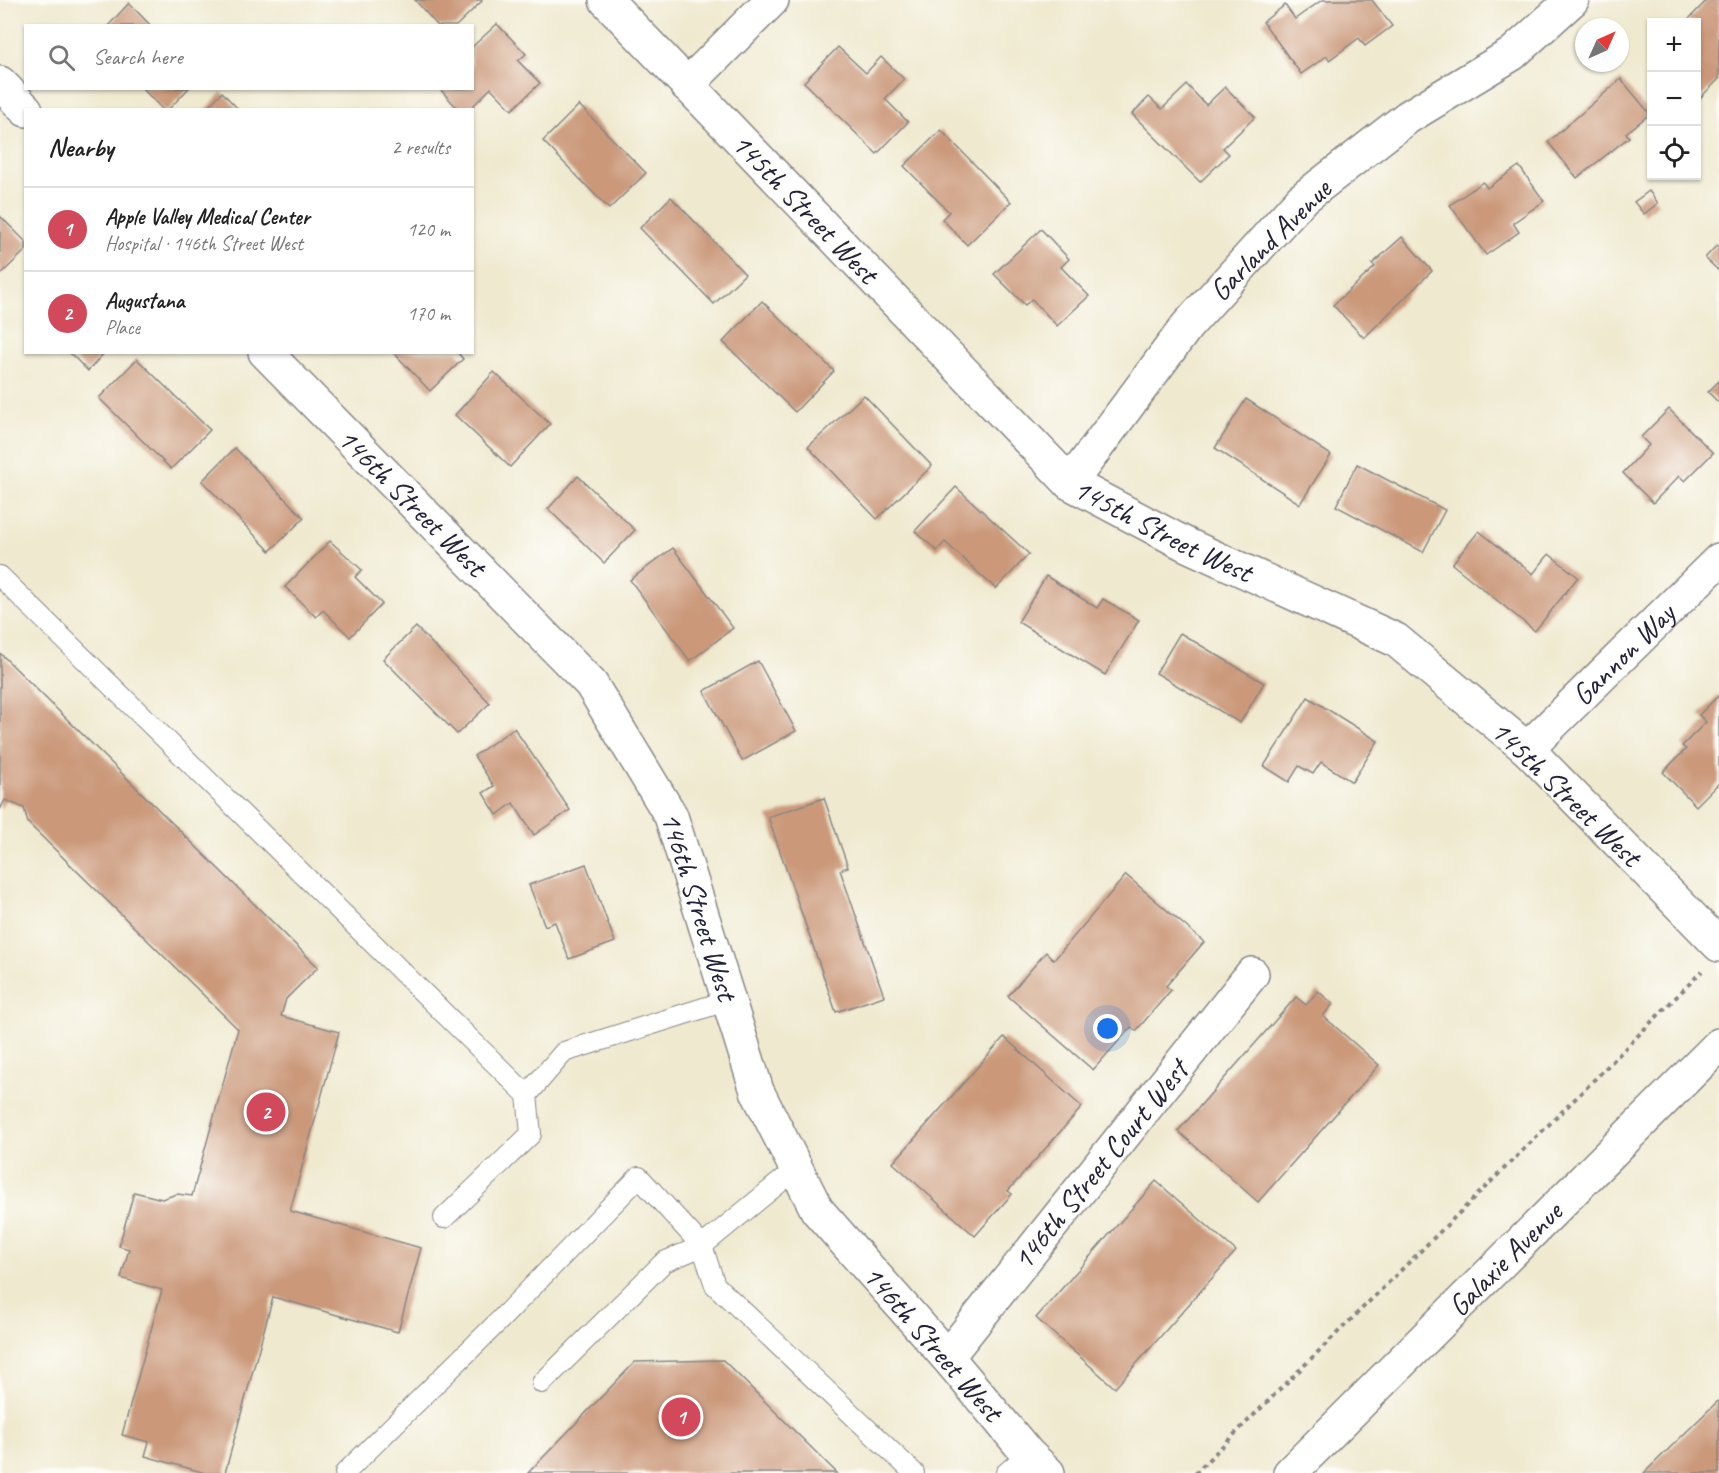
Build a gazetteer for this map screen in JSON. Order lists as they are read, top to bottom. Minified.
{"streets":{"street":["145th Street West","Garland Avenue","146th Street West","Gannon Way","146th Street Court West","Galaxie Avenue"]},"crossings":[["145th Street West","Garland Avenue"],["145th Street West","Gannon Way"],["146th Street West","146th Street Court West"]],"north":"top right","page":{"map_buttons":["+","−"],"search":"Search here","heading":["Nearby","2 results"],"list":[{"mark":"1","name":"Apple Valley Medical Center","note":"Hospital · 146th Street West","value":"120 m"},{"mark":"2","name":"Augustana","note":"Place","value":"170 m"}],"pins":["2","1"]}}
